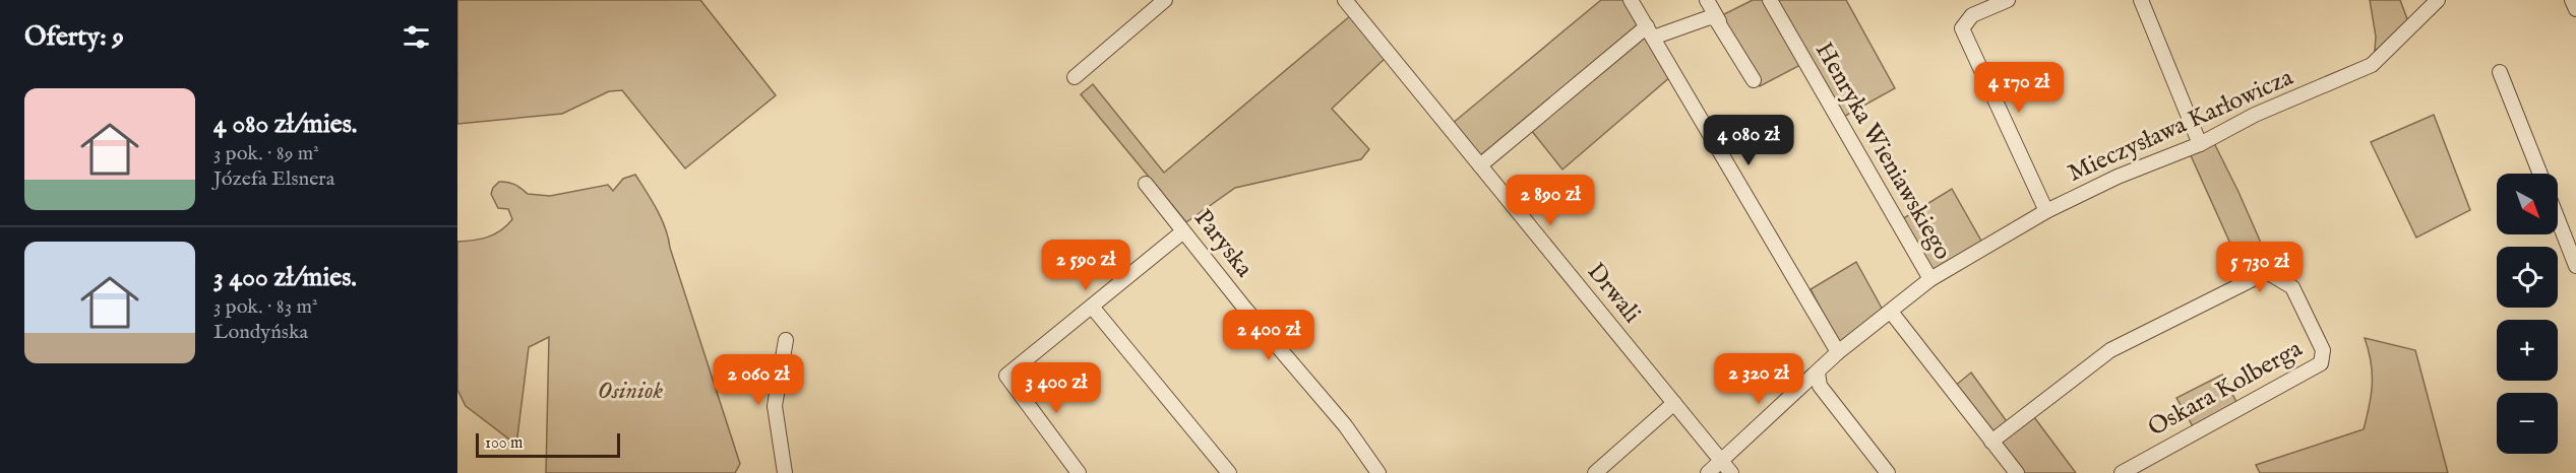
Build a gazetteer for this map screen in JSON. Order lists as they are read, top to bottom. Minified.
{"streets":{"street":["Mieczysława Karłowicza","Henryka Wieniawskiego","Paryska","Drwali","Oskara Kolberga"]},"crossings":[["Mieczysława Karłowicza","Henryka Wieniawskiego"],["Henryka Wieniawskiego","Drwali"]],"parks":["Osiniok"],"scale_bar":"100 m","north":"bottom right","page":{"heading":"Oferty: 9","price":["4 170 zł","4 080 zł","2 890 zł","2 590 zł","5 730 zł","2 400 zł","2 320 zł","2 060 zł","3 400 zł"],"list":[{"name":"4 080 zł/mies.","note":"3 pok. · 89 m² · Józefa Elsnera"},{"name":"3 400 zł/mies.","note":"3 pok. · 83 m² · Londyńska"}],"map_buttons":["+","−"],"scale":"100 m"}}
